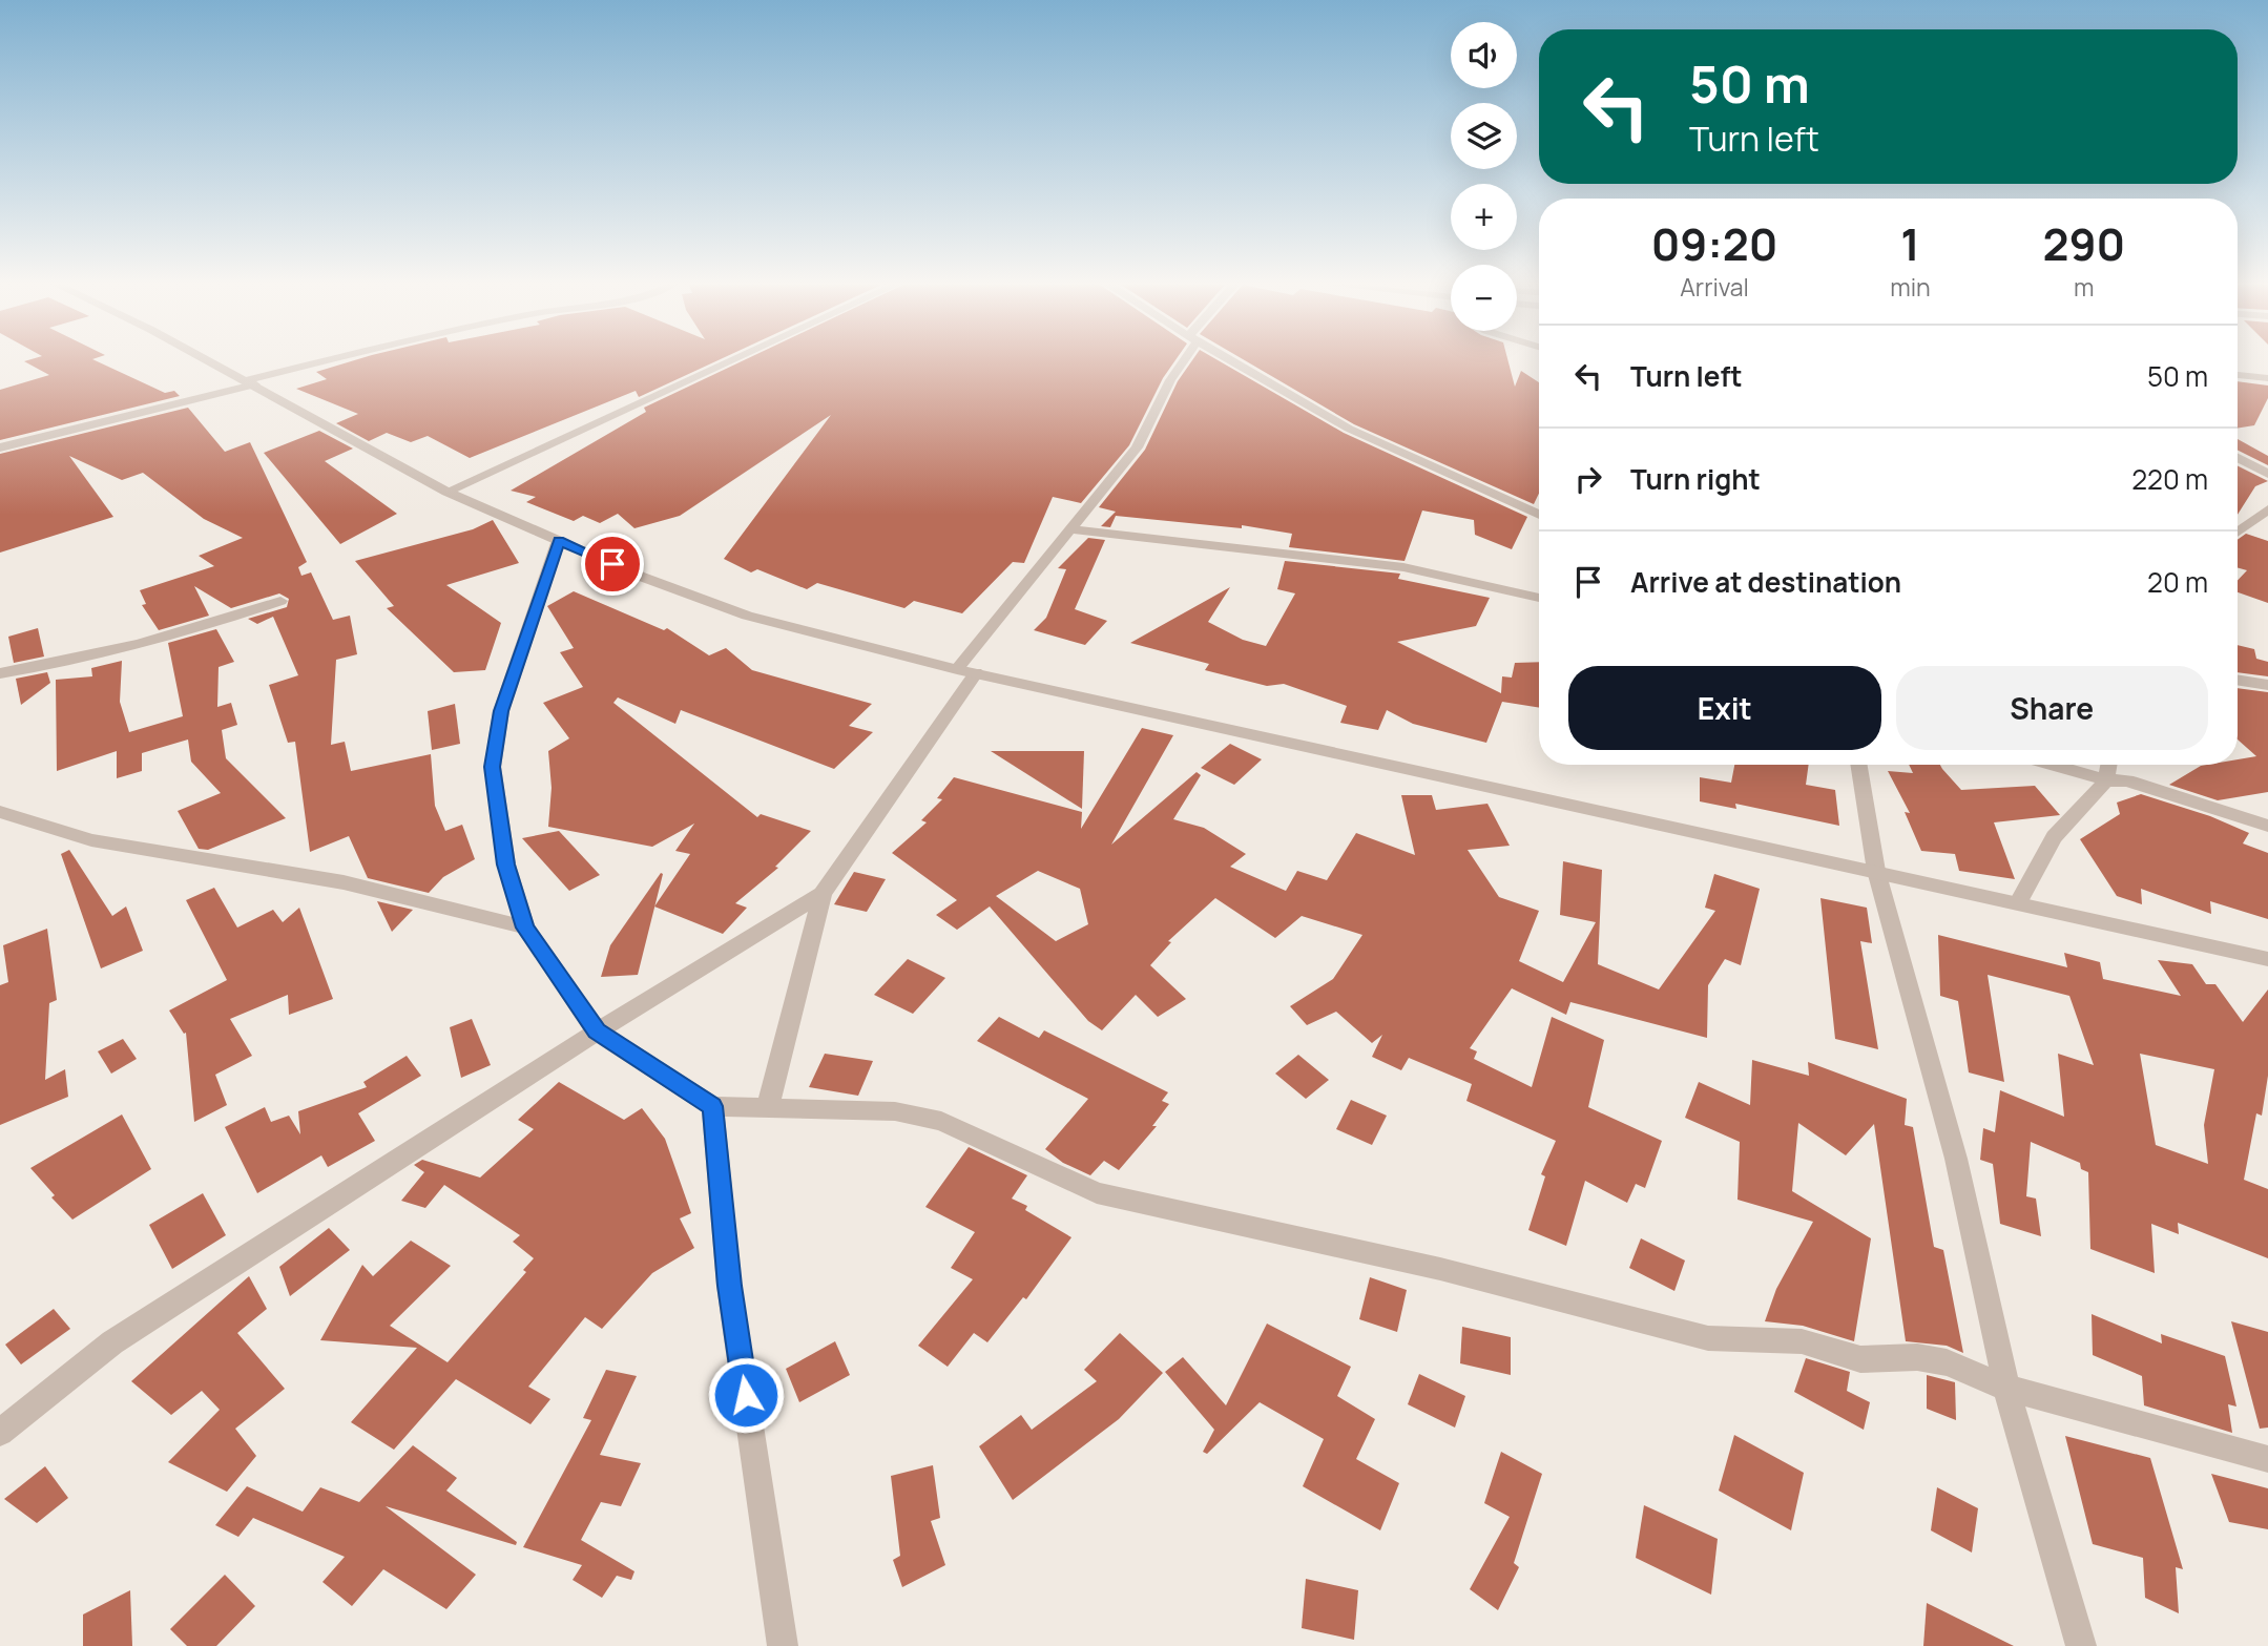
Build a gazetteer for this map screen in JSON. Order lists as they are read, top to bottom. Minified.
{"page":{"map_buttons":["+","−"],"turn":["50 m","Turn left"],"eta":["09:20","Arrival","1","min","290","m"],"list":[{"name":"Turn left","value":"50 m"},{"name":"Turn right","value":"220 m"},{"name":"Arrive at destination","value":"20 m"}],"buttons":["Exit","Share"]}}
